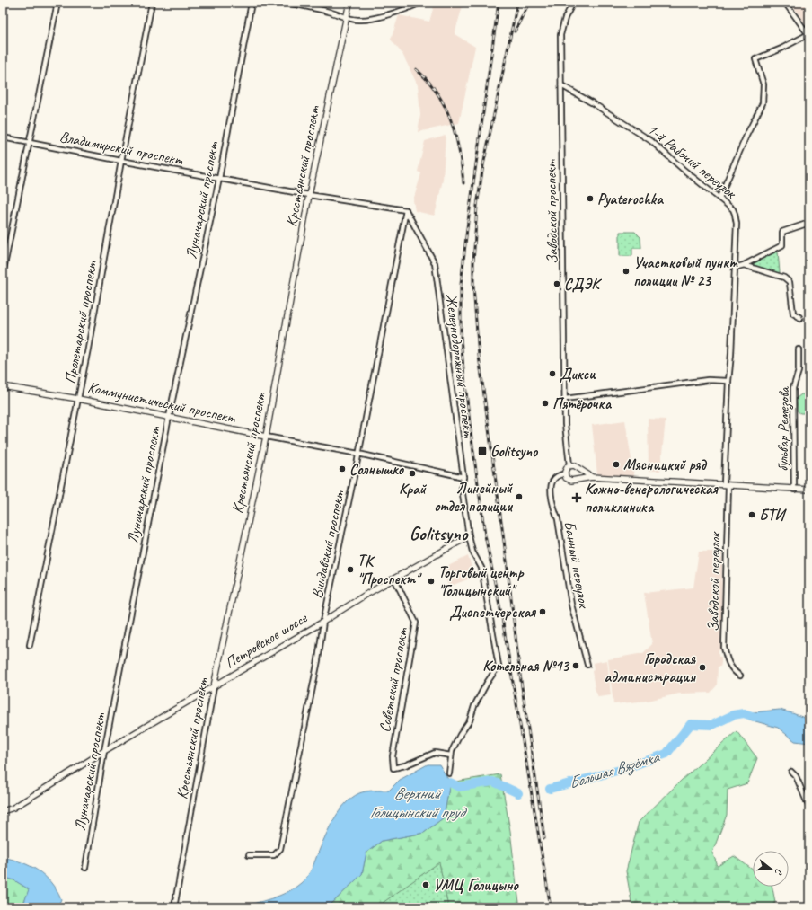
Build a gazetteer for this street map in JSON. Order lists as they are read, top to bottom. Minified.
{"streets":{"street":["Владимирский проспект","1-й Рабочий переулок","Крестьянский проспект","Луначарский проспект","Заводской проспект","Пролетарский проспект","Железнодорожный проспект","Коммунистический проспект","бульвар Ремезова","Виндавский проспект","Банный переулок","Заводской переулок","Петровское шоссе","Советский проспект"]},"crossings":[["Владимирский проспект","Крестьянский проспект"],["Владимирский проспект","Луначарский проспект"],["Владимирский проспект","Пролетарский проспект"],["Владимирский проспект","Железнодорожный проспект"],["Владимирский проспект","Виндавский проспект"],["1-й Рабочий переулок","Заводской проспект"],["1-й Рабочий переулок","Заводской переулок"],["Крестьянский проспект","Коммунистический проспект"],["Крестьянский проспект","Петровское шоссе"],["Луначарский проспект","Коммунистический проспект"],["Луначарский проспект","Петровское шоссе"],["Заводской проспект","Банный переулок"],["Пролетарский проспект","Коммунистический проспект"],["Железнодорожный проспект","Коммунистический проспект"],["Железнодорожный проспект","Виндавский проспект"],["Железнодорожный проспект","Петровское шоссе"],["Железнодорожный проспект","Советский проспект"],["Коммунистический проспект","Виндавский проспект"],["Виндавский проспект","Петровское шоссе"],["Петровское шоссе","Советский проспект"]],"districts":["Golitsyno"],"water":["Большая Вязёмка","Верхний Голицынский пруд"],"places":{"other":["Pyaterochka","Участковый пункт полиции № 23","СДЭК","Дикси","Пятёрочка","Мясницкий ряд","Солнышко","Край","Линейный отдел полиции","БТИ","ТК \"Проспект\"","Торговый центр \"Голицынский\"","Диспетчерская","Котельная №13","Городская администрация","УМЦ Голицыно"],"transit":["Golitsyno"],"health":["Кожно-венерологическая поликлиника"]},"north":"right"}
